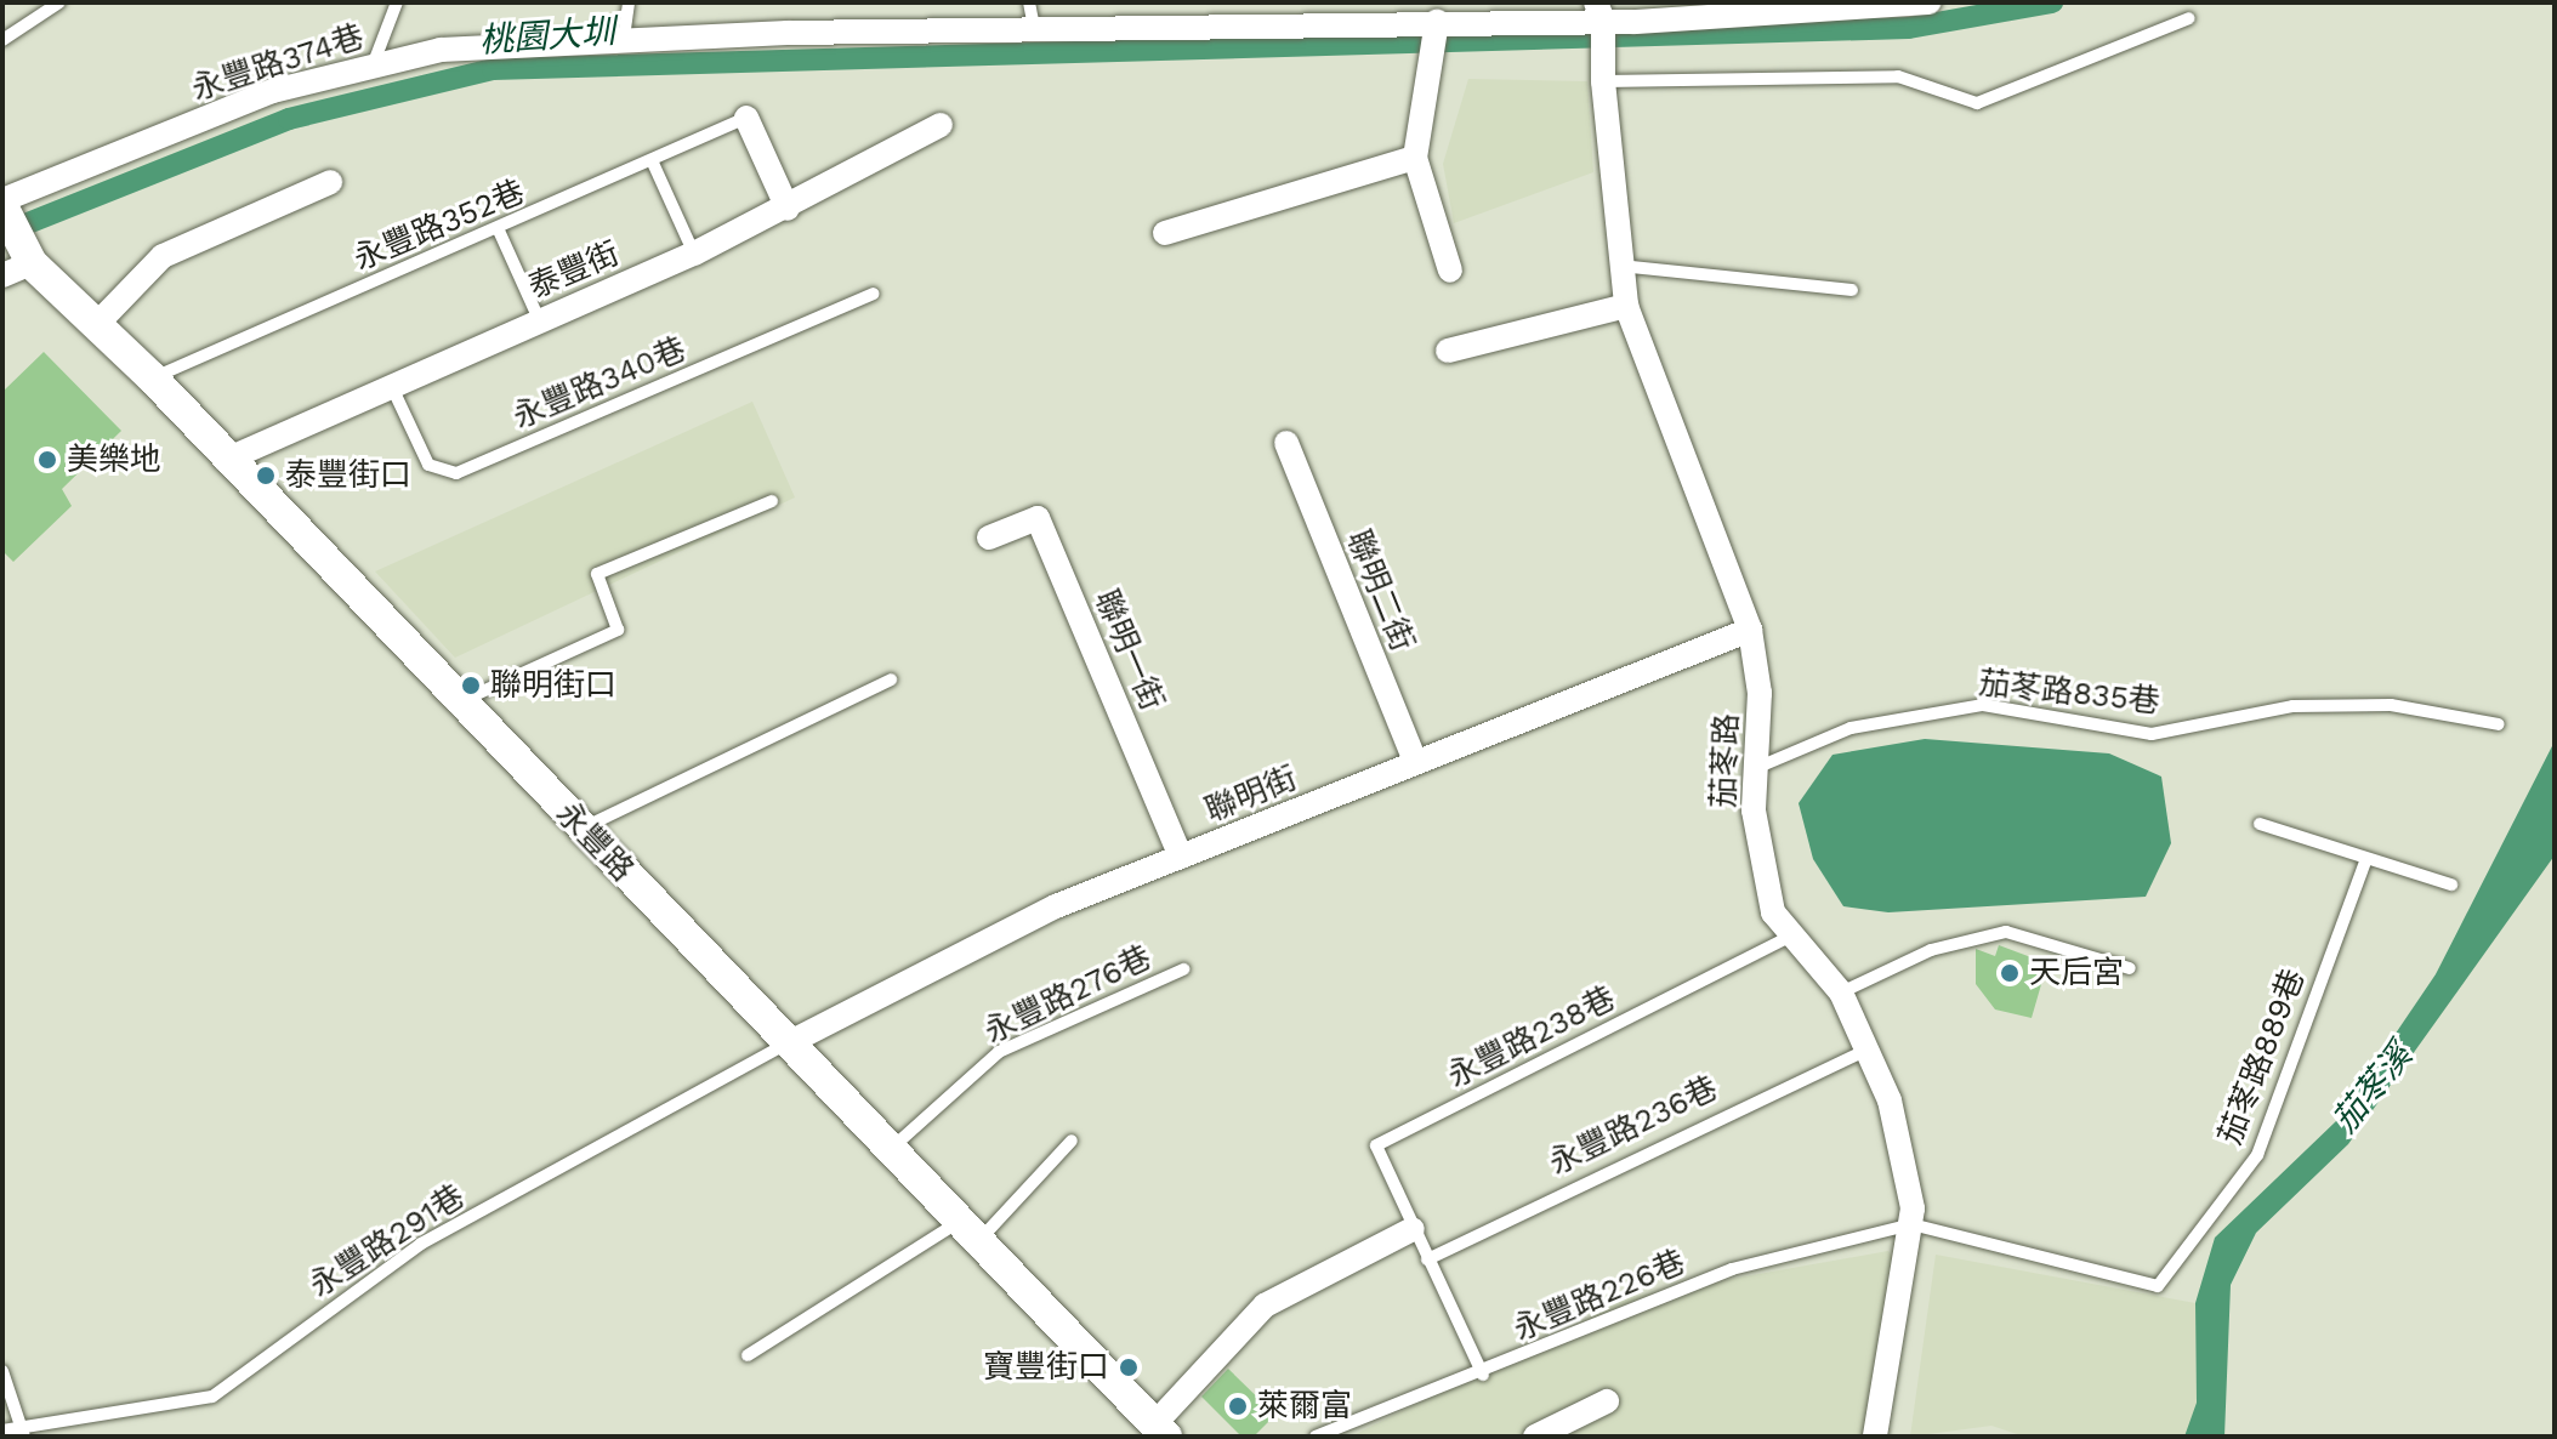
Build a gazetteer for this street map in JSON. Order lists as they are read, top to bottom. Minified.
{"streets":{"street":["永豐路374巷","泰豐街","聯明二街","聯明一街","茄苳路","聯明街","永豐路"],"lane":["永豐路352巷","永豐路340巷","茄苳路835巷","永豐路276巷","永豐路238巷","茄苳路889巷","永豐路236巷","永豐路291巷","永豐路226巷"]},"crossings":[["永豐路374巷","茄苳路"],["永豐路374巷","永豐路"],["永豐路352巷","永豐路"],["泰豐街","永豐路340巷"],["泰豐街","永豐路"],["聯明二街","聯明街"],["聯明一街","聯明街"],["茄苳路835巷","茄苳路"],["茄苳路","聯明街"],["茄苳路","永豐路238巷"],["茄苳路","茄苳路889巷"],["茄苳路","永豐路236巷"],["茄苳路","永豐路226巷"],["聯明街","永豐路"],["聯明街","永豐路291巷"],["永豐路","永豐路276巷"],["永豐路","永豐路291巷"],["茄苳路889巷","永豐路226巷"]],"water":["桃園大圳","茄苳溪"],"places":["美樂地","泰豐街口","聯明街口","天后宮","寶豐街口","萊爾富"]}
